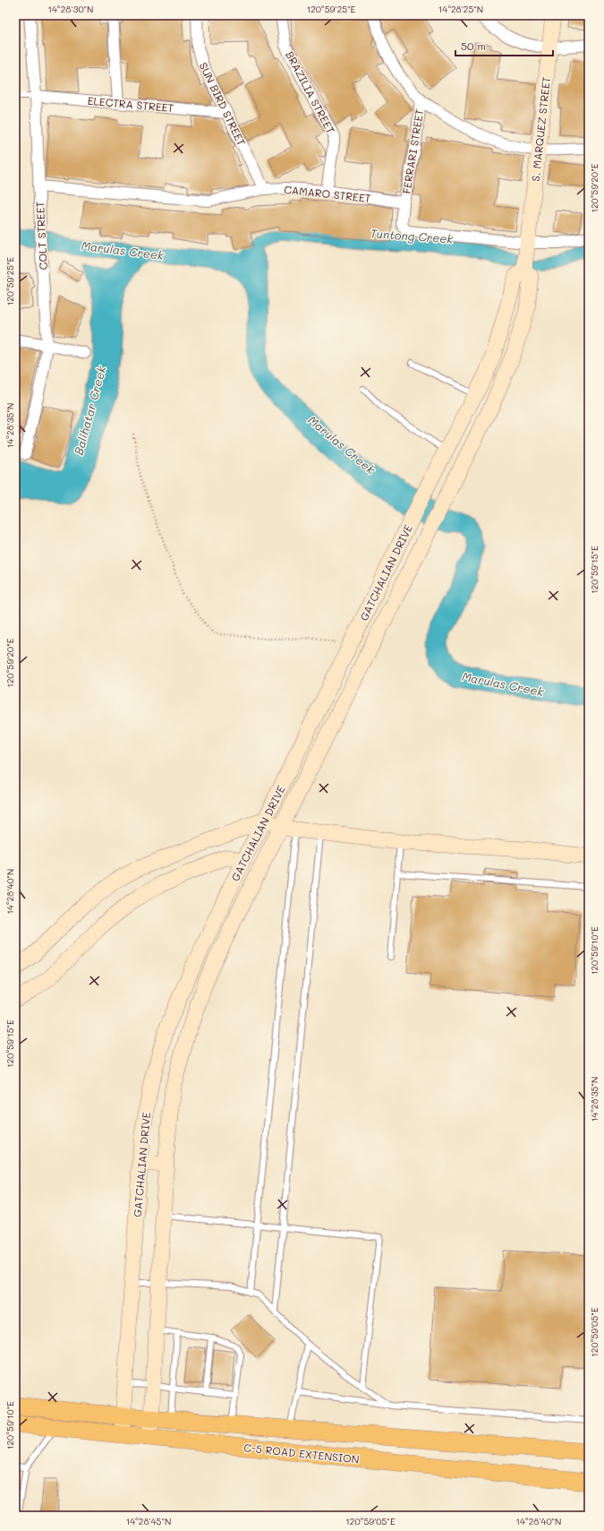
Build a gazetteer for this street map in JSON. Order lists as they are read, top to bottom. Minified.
{"streets":{"main road":["C-5 ROAD EXTENSION"],"street":["BRAZILIA STREET","ELECTRA STREET","SUN BIRD STREET","S. MARQUEZ STREET","FERRARI STREET","CAMARO STREET","COLT STREET","GATCHALIAN DRIVE"]},"crossings":[["BRAZILIA STREET","CAMARO STREET"],["ELECTRA STREET","SUN BIRD STREET"],["ELECTRA STREET","COLT STREET"],["SUN BIRD STREET","CAMARO STREET"],["S. MARQUEZ STREET","GATCHALIAN DRIVE"],["FERRARI STREET","CAMARO STREET"],["CAMARO STREET","COLT STREET"],["GATCHALIAN DRIVE","C-5 ROAD EXTENSION"]],"water":["Tuntong Creek","Marulas Creek","Balihatar Creek"],"scale_bar":"50 m","coordinates":["14°28'30\"N","120°59'25\"E","14°28'25\"N","120°59'20\"E","14°28'35\"N","120°59'15\"E","14°28'40\"N","120°59'10\"E","120°59'05\"E","14°28'45\"N"]}
